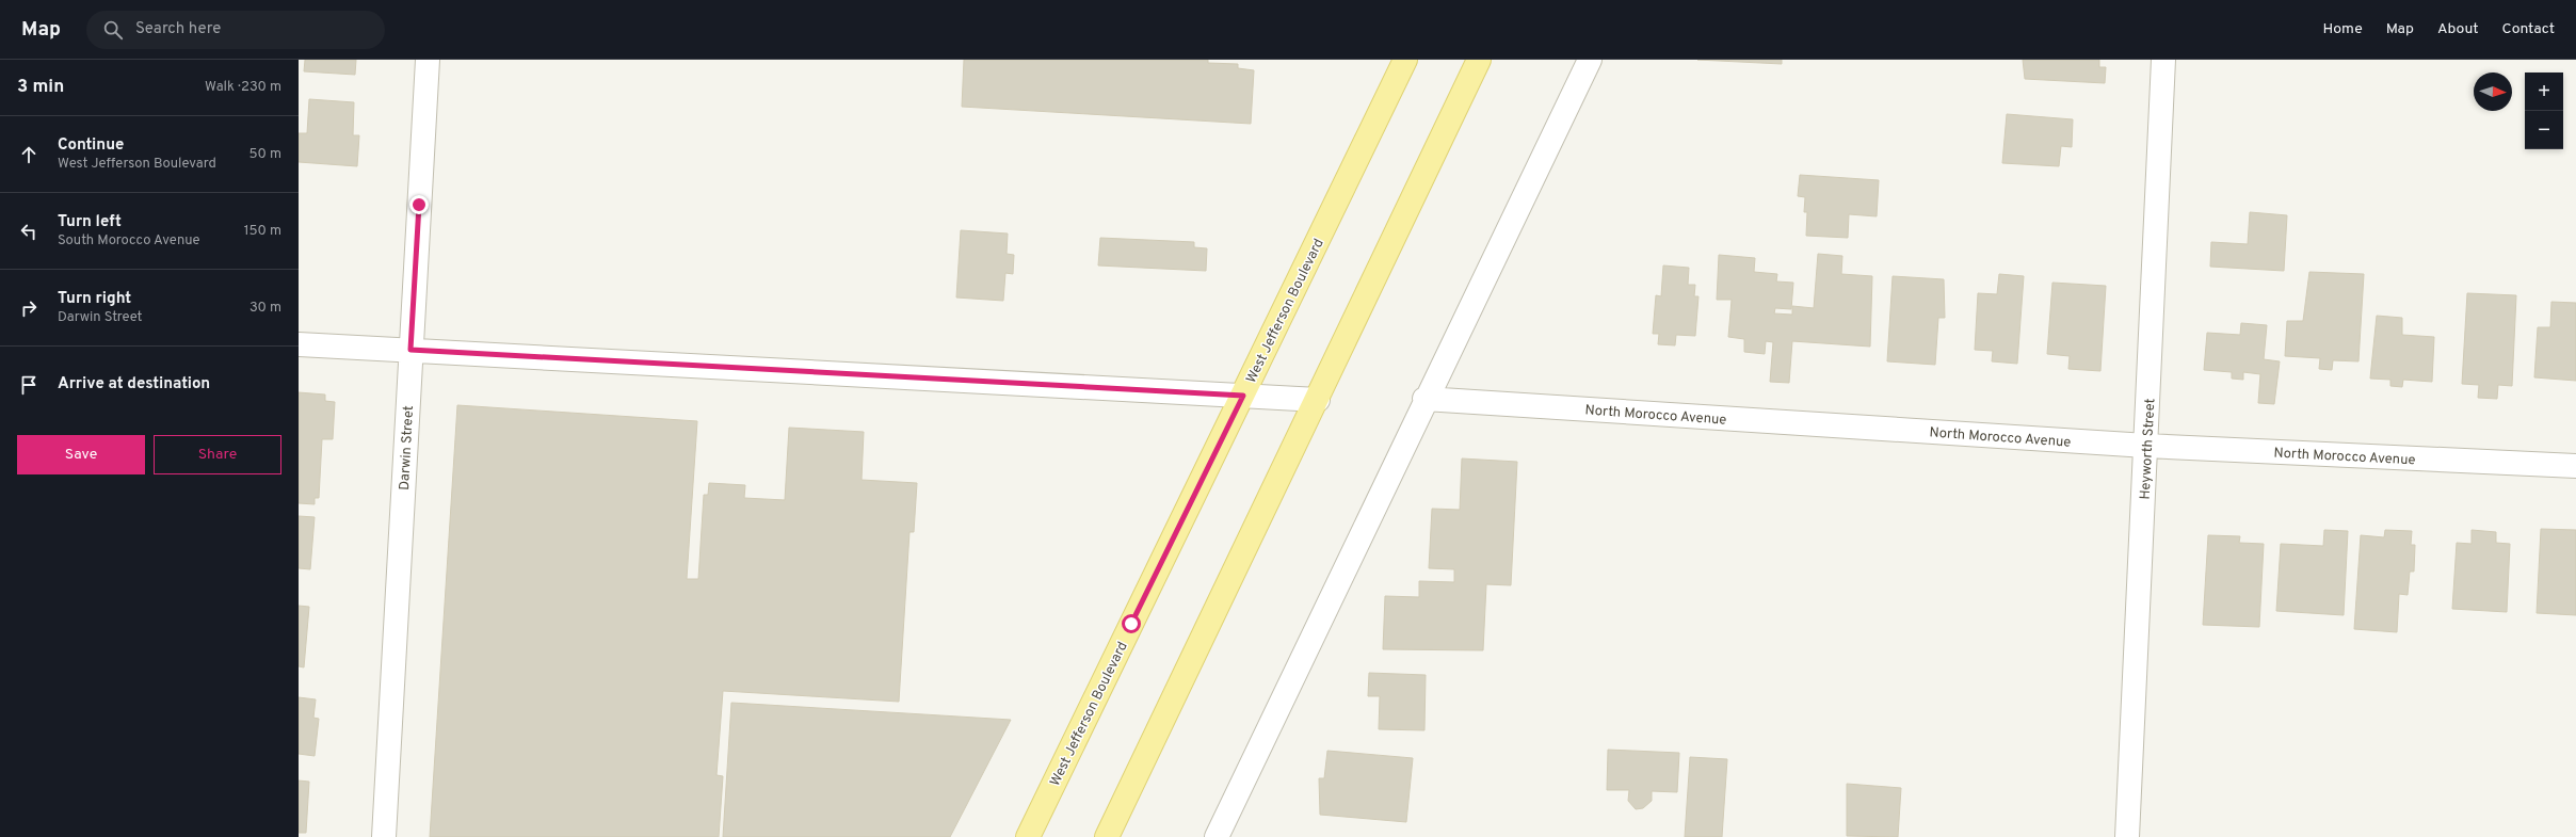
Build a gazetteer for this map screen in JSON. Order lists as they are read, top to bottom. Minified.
{"streets":{"main road":["West Jefferson Boulevard"],"street":["North Morocco Avenue","Darwin Street","Heyworth Street"]},"crossings":[["North Morocco Avenue","Heyworth Street"]],"north":"right","page":{"header":"Map","search":"Search here","nav":["Home","Map","About","Contact"],"heading":["3 min","Walk · 230 m"],"map_buttons":["+","−"],"list":[["Continue","West Jefferson Boulevard","50 m"],["Turn left","South Morocco Avenue","150 m"],["Turn right","Darwin Street","30 m"],"Arrive at destination"],"buttons":["Save","Share"]}}
